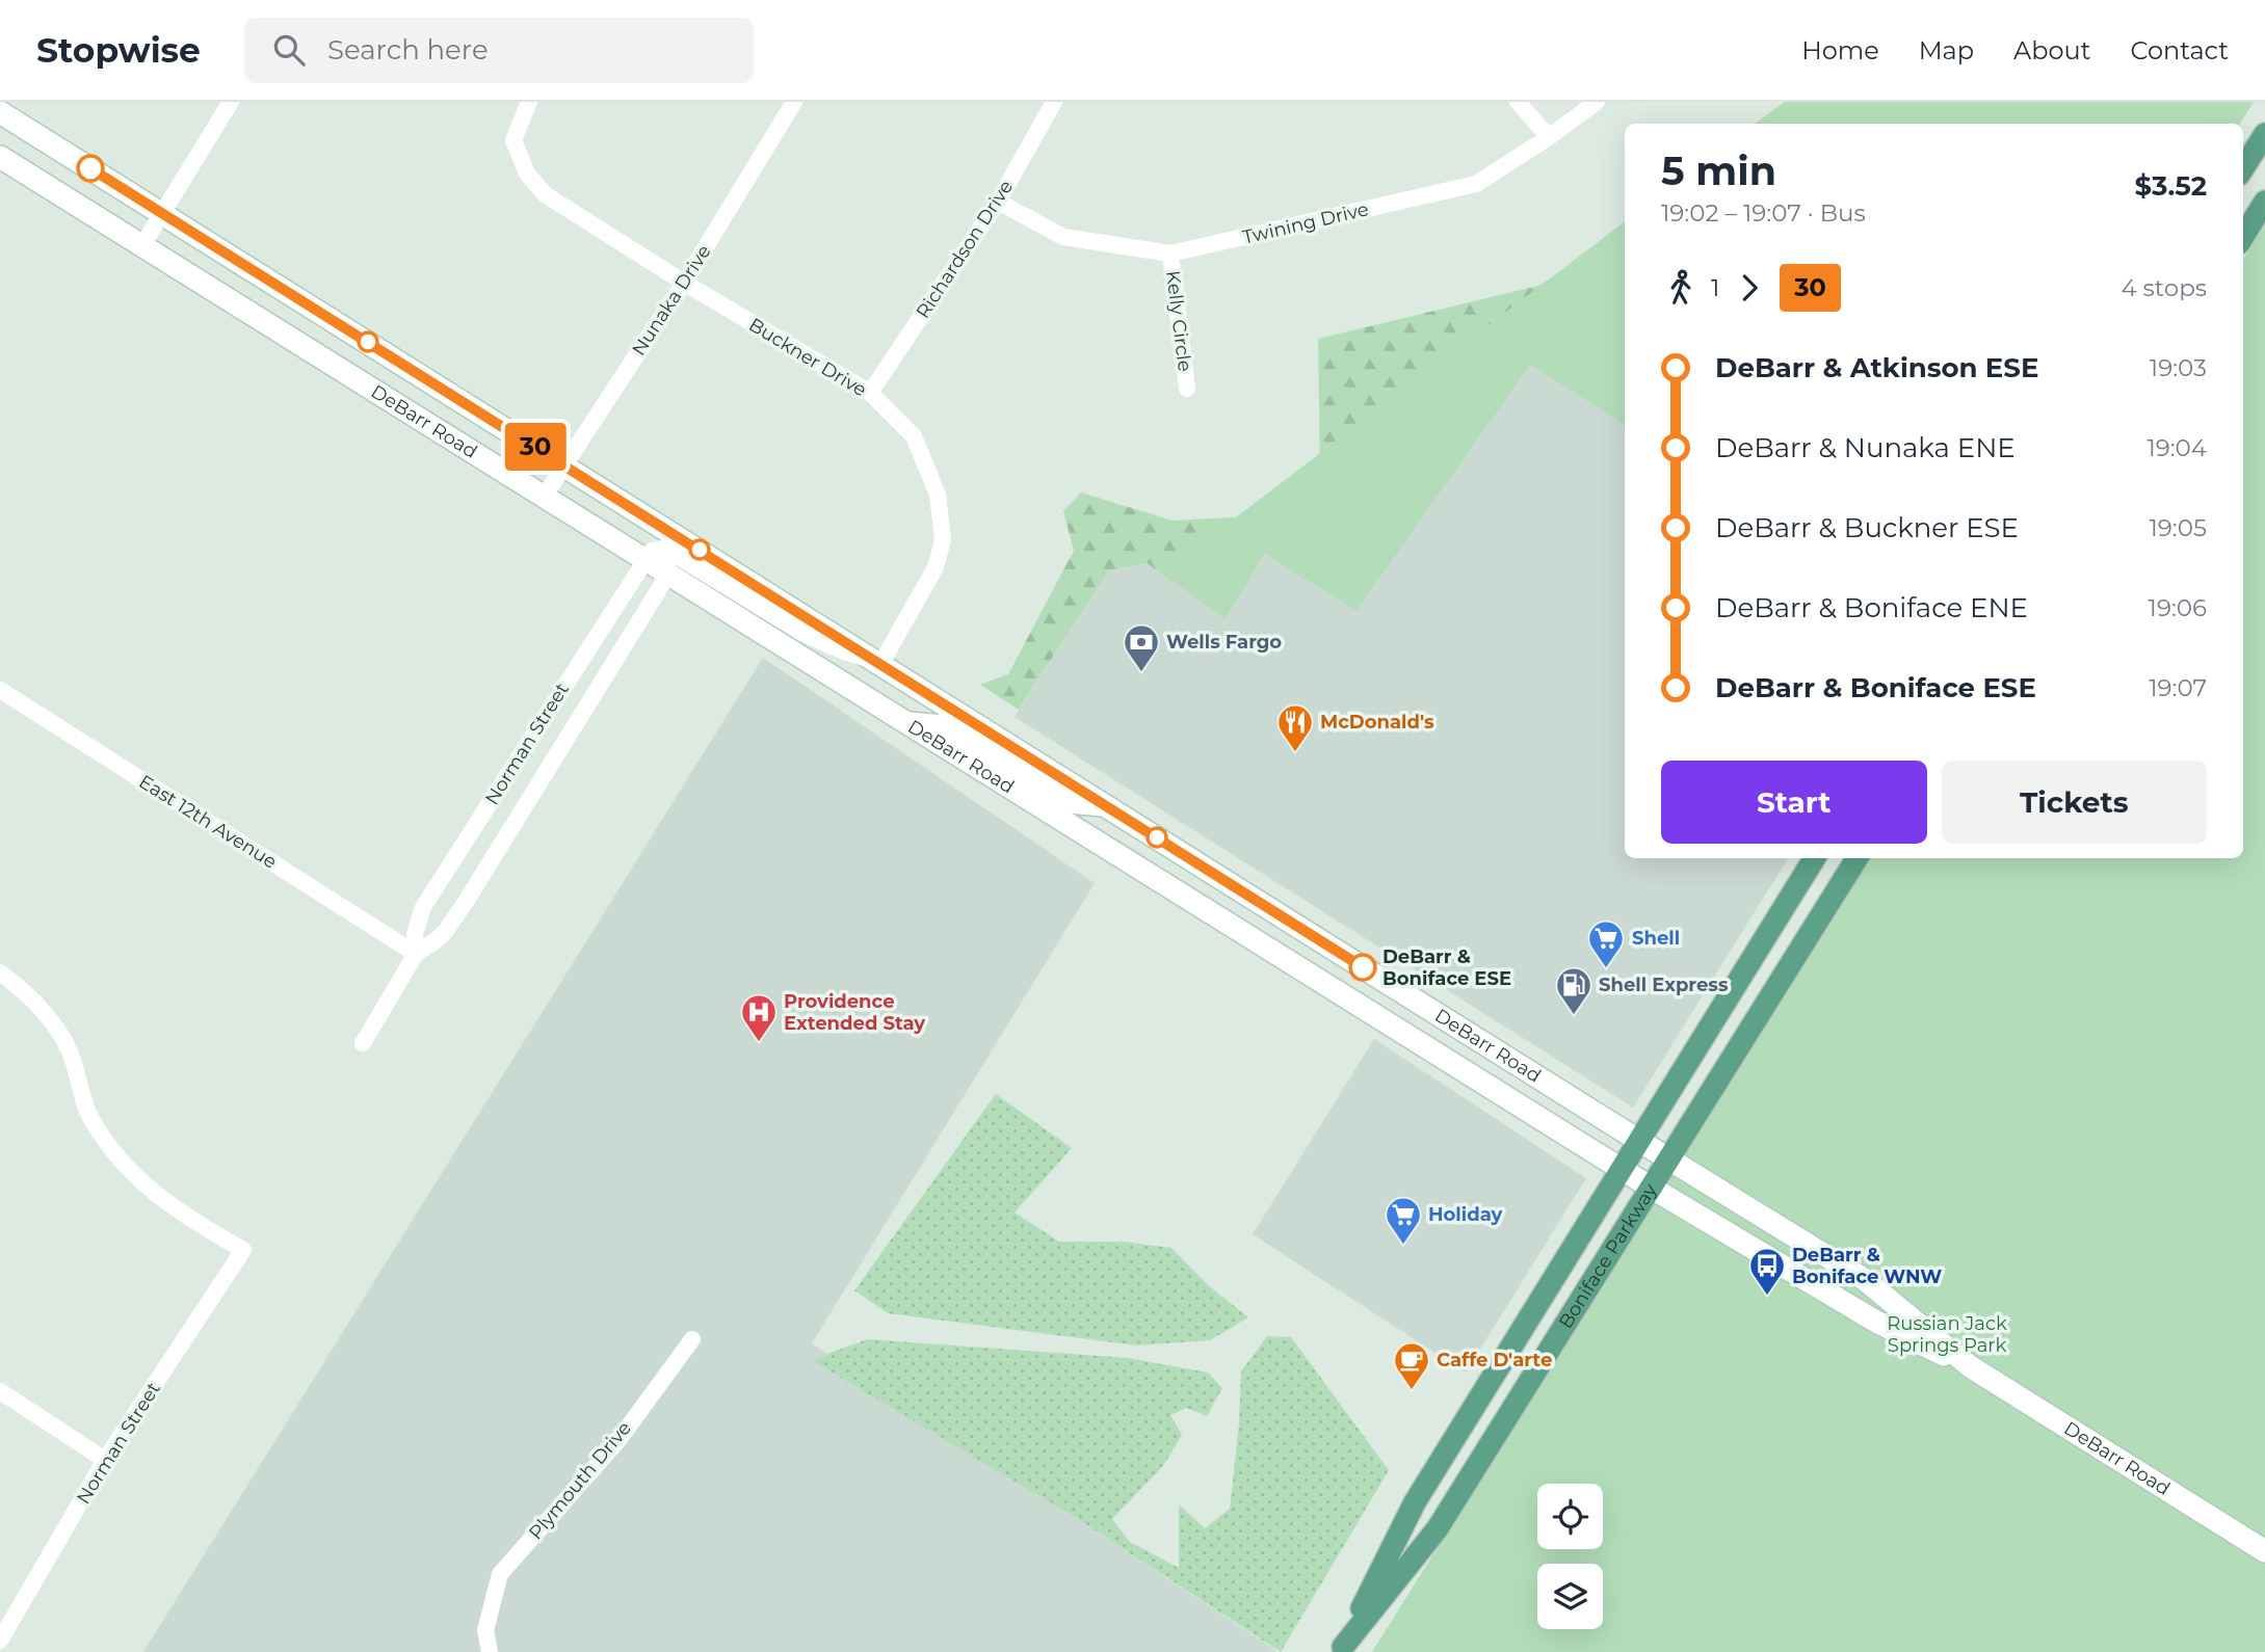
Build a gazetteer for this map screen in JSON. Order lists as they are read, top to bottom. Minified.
{"streets":{"main road":["DeBarr Road","Boniface Parkway"],"street":["Twining Drive","Richardson Drive","Nunaka Drive","Kelly Circle","Buckner Drive","Norman Street","East 12th Avenue","Plymouth Drive"]},"crossings":[["Twining Drive","Richardson Drive"],["Twining Drive","Kelly Circle"],["Richardson Drive","Buckner Drive"],["Nunaka Drive","Buckner Drive"],["Nunaka Drive","DeBarr Road"],["Buckner Drive","DeBarr Road"],["DeBarr Road","Norman Street"],["DeBarr Road","Boniface Parkway"],["Norman Street","East 12th Avenue"]],"parks":["Russian Jack Springs Park"],"places":{"bank":["Wells Fargo"],"restaurant":["McDonald's"],"other":["DeBarr & Boniface ESE"],"supermarket":["Shell","Holiday"],"fuel station":["Shell Express"],"hospital":["Providence Extended Stay"],"bus stop":["DeBarr & Boniface WNW"],"cafe":["Caffe D'arte"]},"lines":["bus line 30"],"page":{"header":"Stopwise","search":"Search here","nav":["Home","Map","About","Contact"],"on_map":"30","heading":["5 min","19:02 – 19:07 · Bus","$3.52"],"legs":["1","30","4 stops"],"list":[{"name":"DeBarr & Atkinson ESE","value":"19:03"},{"name":"DeBarr & Nunaka ENE","value":"19:04"},{"name":"DeBarr & Buckner ESE","value":"19:05"},{"name":"DeBarr & Boniface ENE","value":"19:06"},{"name":"DeBarr & Boniface ESE","value":"19:07"}],"buttons":["Start","Tickets"]}}
